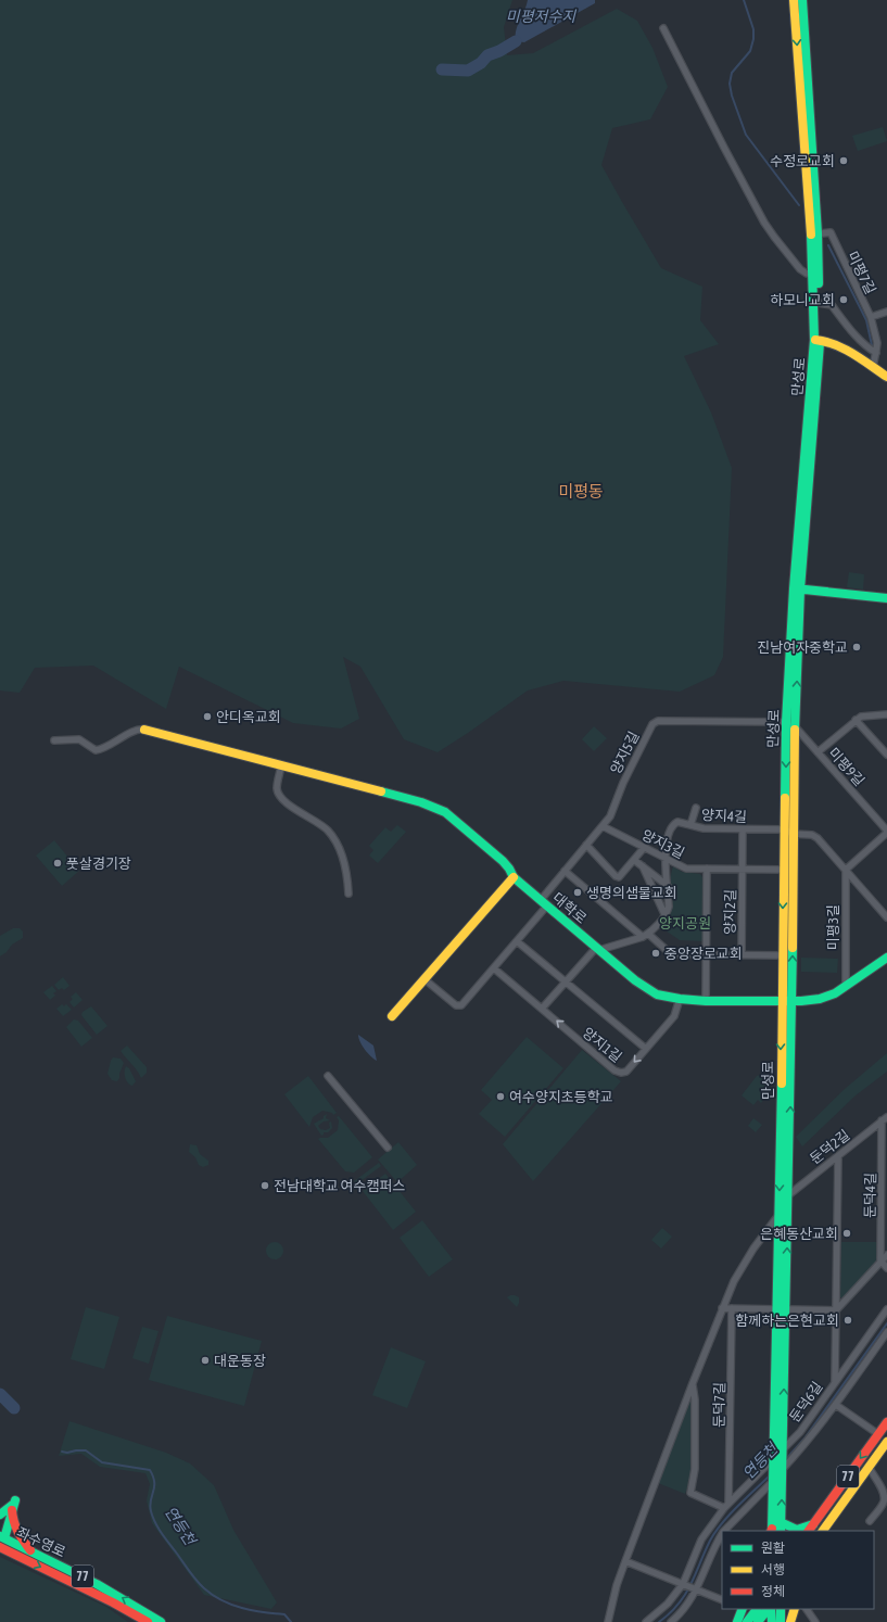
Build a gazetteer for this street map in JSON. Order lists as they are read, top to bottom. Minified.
{"streets":{"street":["미평7길","만성로","양지5길","미평9길","양지4길","양지3길","대학로","양지2길","미평3길","양지1길","둔덕2길","둔덕4길","둔덕6길","둔덕7길","77","좌수영로"]},"crossings":[["미평7길","만성로"],["만성로","양지5길"],["만성로","미평9길"],["만성로","양지4길"],["만성로","양지3길"],["만성로","대학로"],["만성로","양지2길"],["만성로","둔덕2길"],["만성로","둔덕6길"],["만성로","둔덕7길"],["양지5길","미평9길"],["양지5길","양지3길"],["양지5길","대학로"],["양지5길","양지2길"],["양지4길","양지3길"],["양지3길","양지2길"],["대학로","양지2길"],["대학로","양지1길"],["둔덕2길","둔덕4길"],["둔덕2길","둔덕6길"]],"districts":["미평동"],"water":["미평저수지","연등천"],"parks":["양지공원"],"places":["수정로교회","하모니교회","진남여자중학교","안디옥교회","풋살경기장","생명의샘물교회","중앙장로교회","여수양지초등학교","전남대학교 여수캠퍼스","은혜동산교회","함께하는은현교회","대운동장"],"legend":["원활","서행","정체"]}
